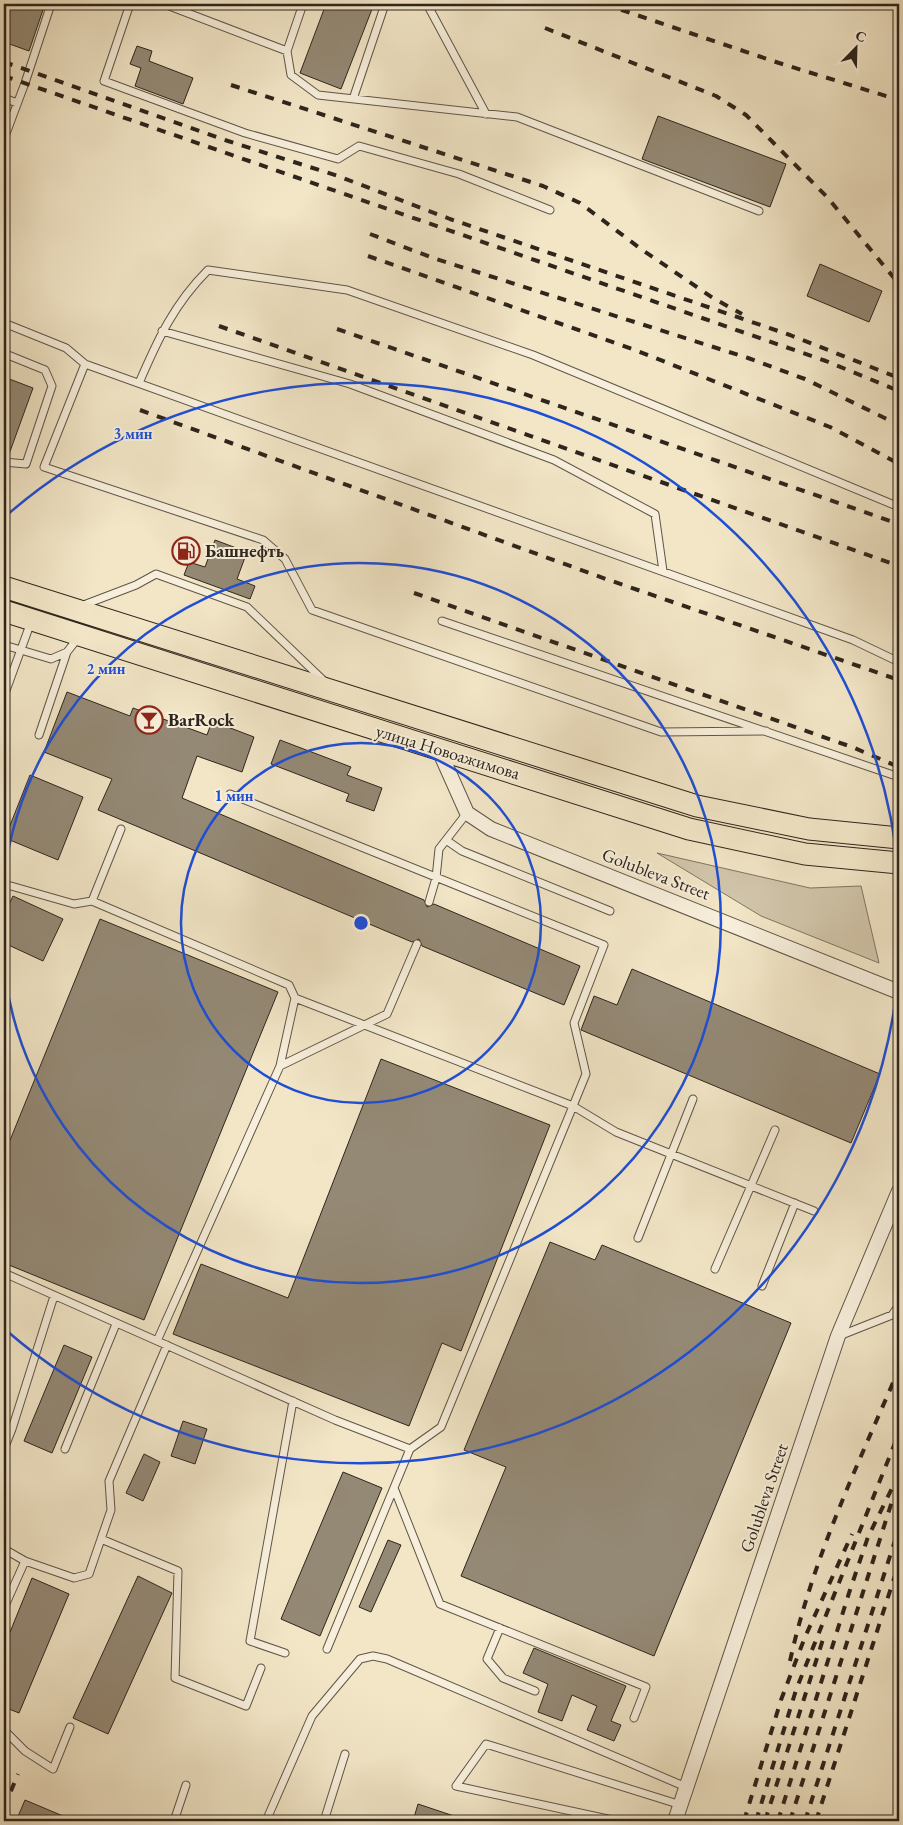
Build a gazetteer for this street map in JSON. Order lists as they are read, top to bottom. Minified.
{"streets":{"main road":["улица Новоажимова"],"street":["Golubleva Street"]},"places":{"fuel station":["Башнефть"],"bar":["BarRock"]},"north":"top right","rings":["3 мин","2 мин","1 мин"]}
